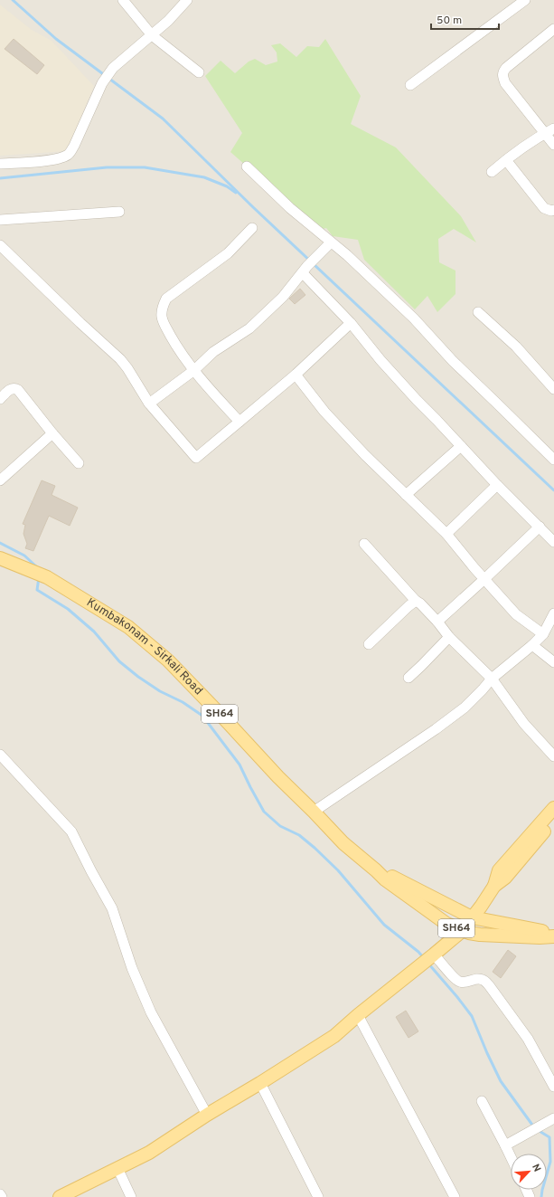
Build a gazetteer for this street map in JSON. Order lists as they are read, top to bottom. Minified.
{"streets":{"main road":["Kumbakonam - Sirkali Road","SH64"]},"scale_bar":"50 m","north":"top right"}
